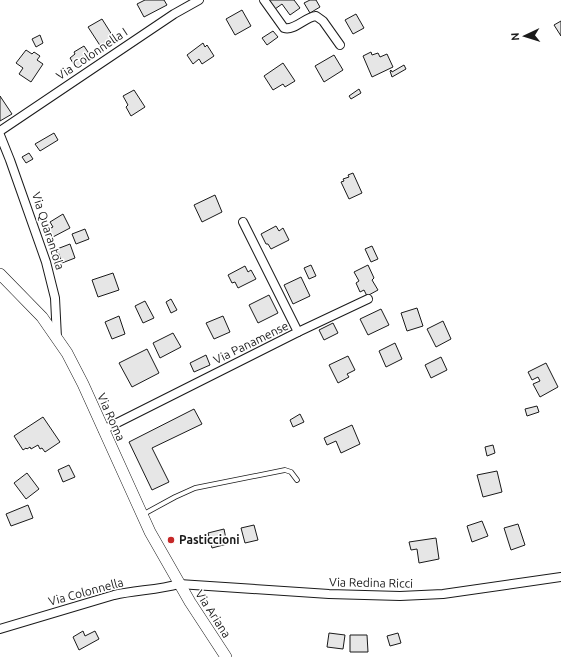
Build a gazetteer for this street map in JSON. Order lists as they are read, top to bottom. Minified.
{"streets":{"main road":["Via Roma","Via Ariana"],"street":["Via Colonnella I","Via Quarantola","Via Panamense","Via Redina Ricci","Via Colonnella"]},"crossings":[["Via Quarantola","Via Roma"],["Via Panamense","Via Roma"],["Via Roma","Via Redina Ricci"],["Via Roma","Via Colonnella"],["Via Roma","Via Ariana"],["Via Redina Ricci","Via Colonnella"],["Via Redina Ricci","Via Ariana"],["Via Colonnella","Via Ariana"]],"places":["Pasticcioni"],"north":"left"}
